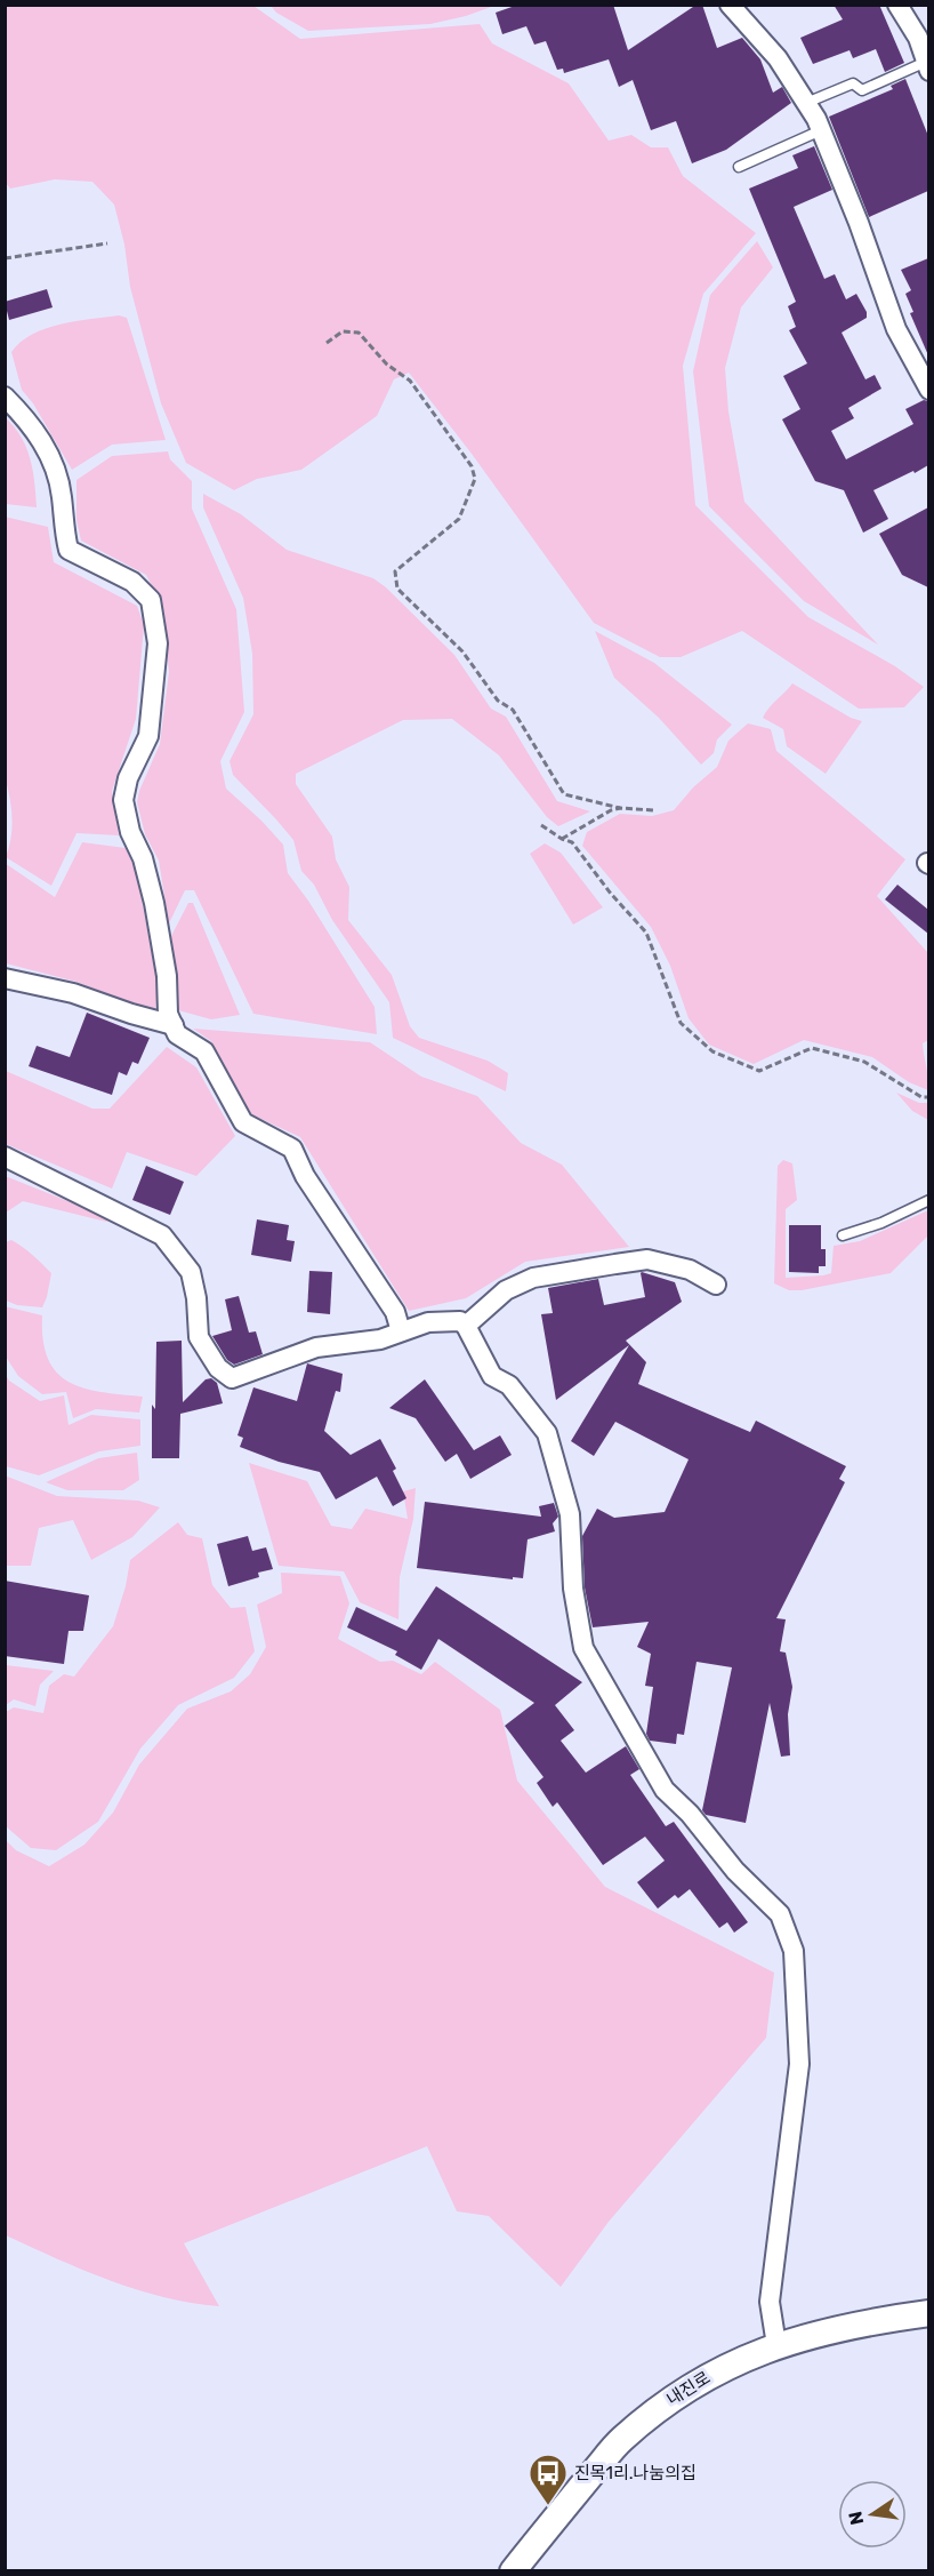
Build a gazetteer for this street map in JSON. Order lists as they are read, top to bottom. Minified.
{"streets":{"street":["내진로"]},"places":{"bus stop":["진목1리.나눔의집"]},"north":"left"}
